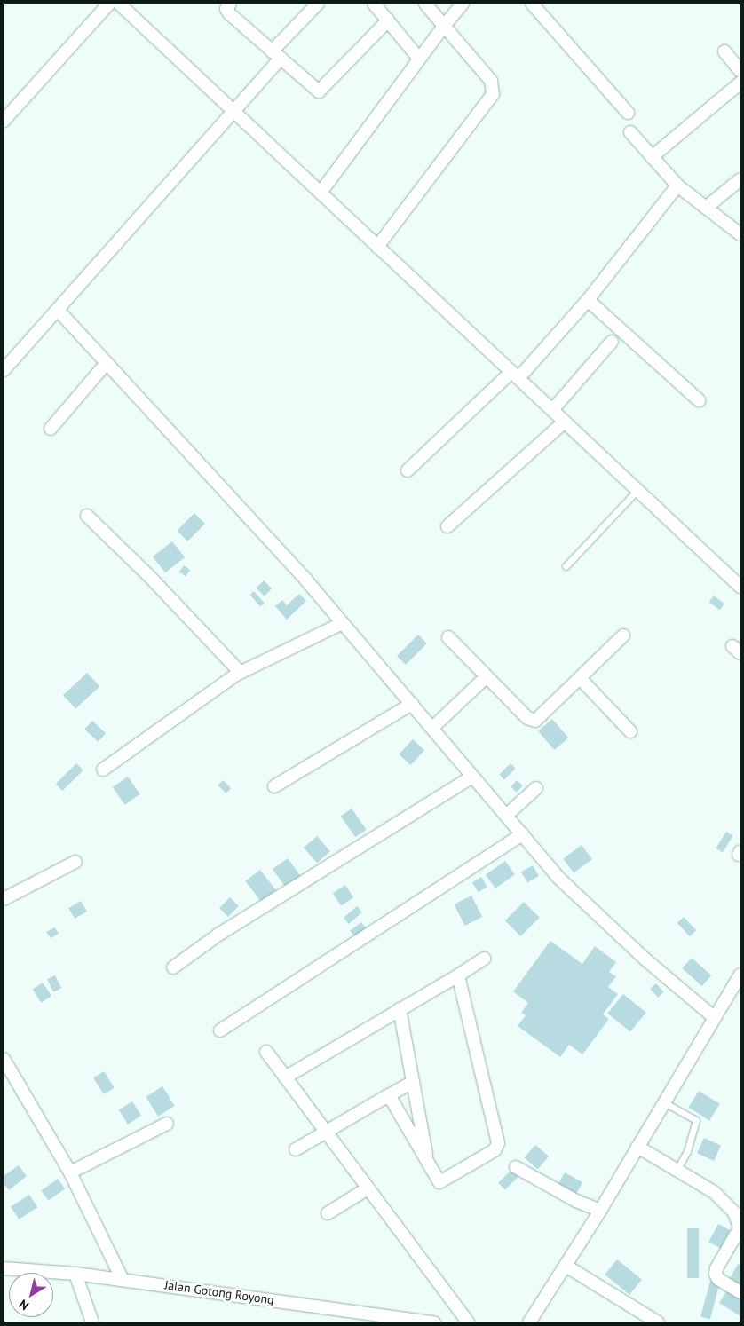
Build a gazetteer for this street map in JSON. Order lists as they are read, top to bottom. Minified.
{"streets":{"street":["Jalan Gotong Royong"]},"north":"bottom left"}
